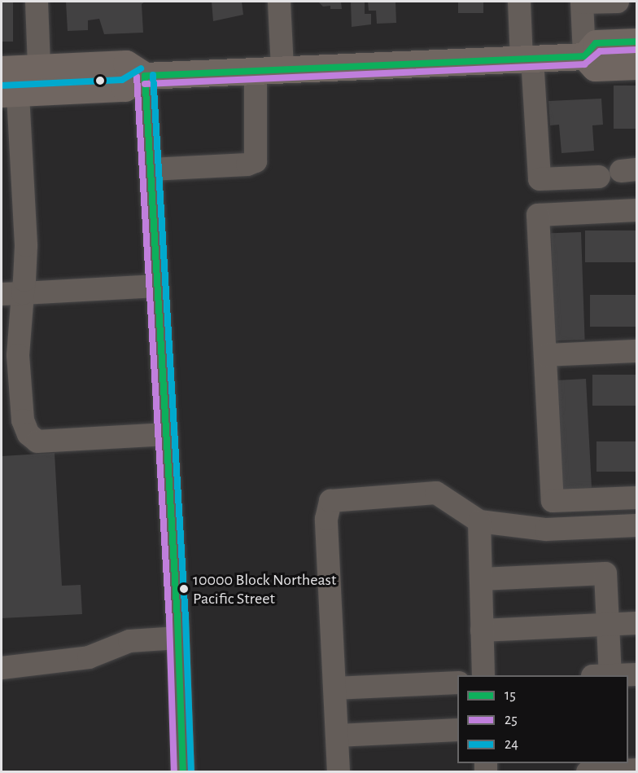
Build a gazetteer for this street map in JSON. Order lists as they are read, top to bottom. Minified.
{"places":["10000 Block Northeast Pacific Street"],"lines":["transit line 15","transit line 25","transit line 24"],"legend":["15","25","24"]}
